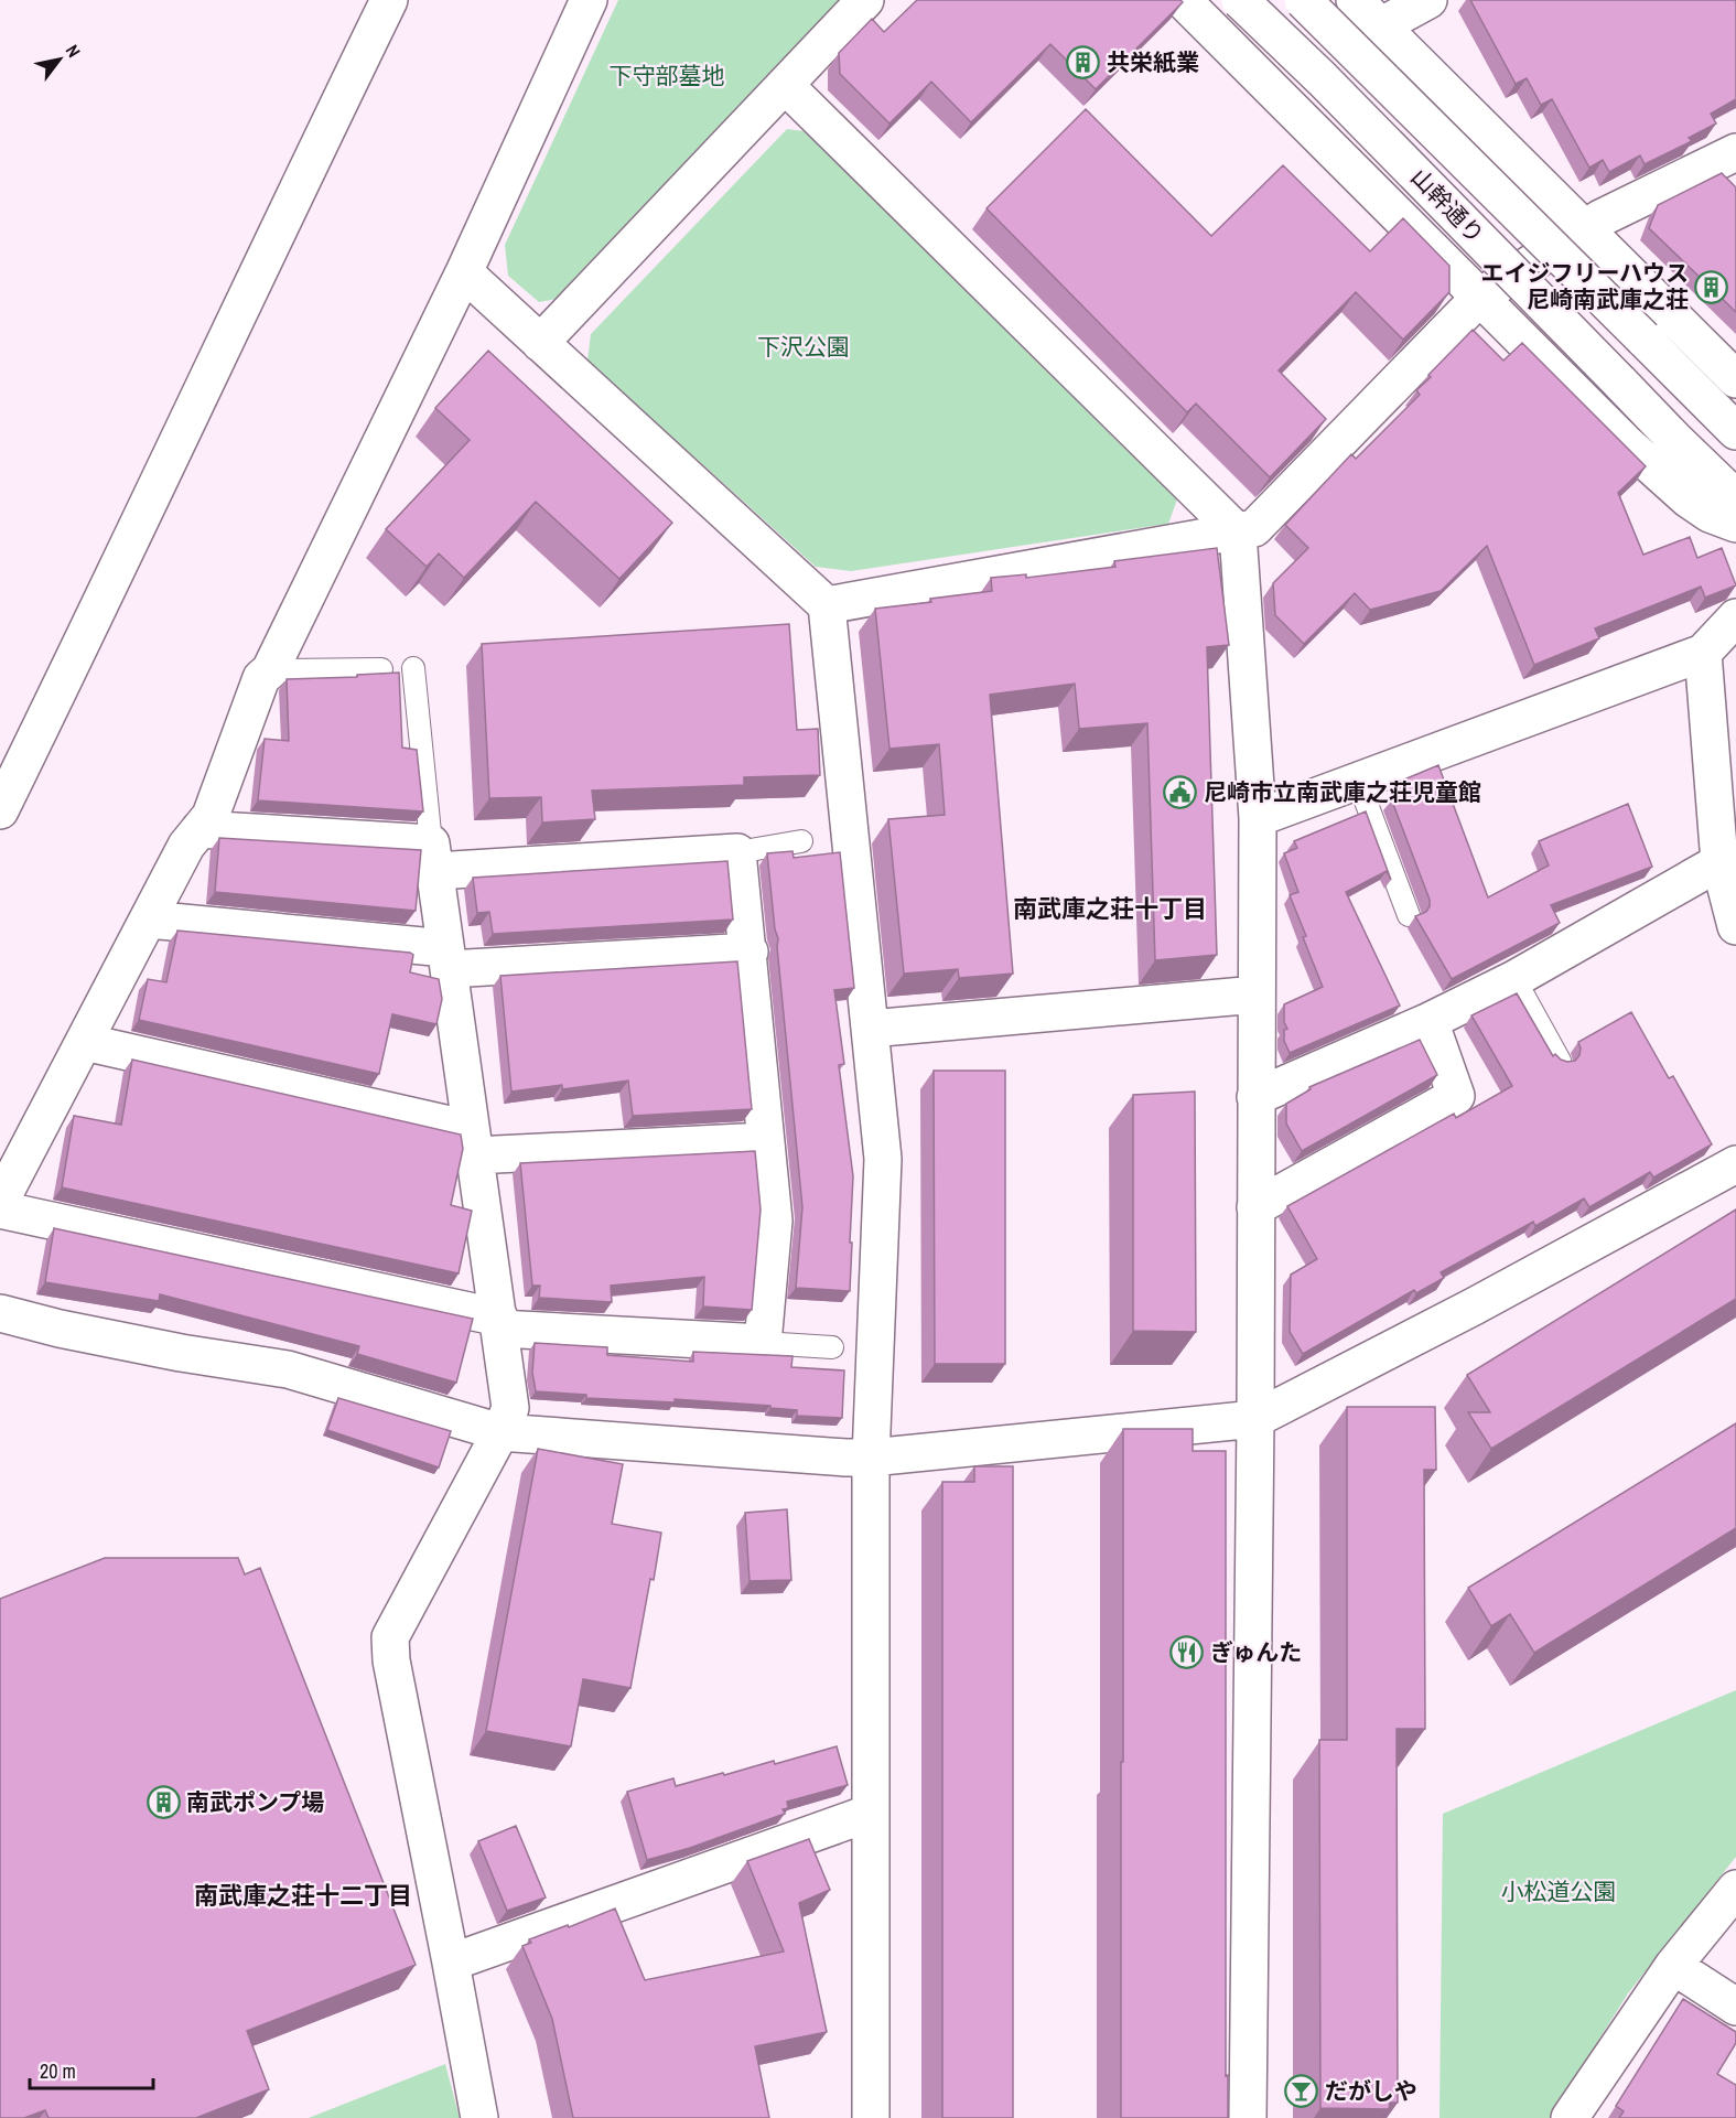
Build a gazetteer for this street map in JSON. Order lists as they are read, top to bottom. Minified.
{"streets":{"street":["山幹通り"]},"districts":["南武庫之荘十丁目","南武庫之荘十二丁目"],"parks":["下守部墓地","下沢公園","小松道公園"],"places":{"building":["共栄紙業","エイジフリーハウス 尼崎南武庫之荘","南武ポンプ場"],"public building":["尼崎市立南武庫之荘児童館"],"restaurant":["ぎゅんた"],"bar":["だがしや"]},"scale_bar":"20 m","north":"top right"}
